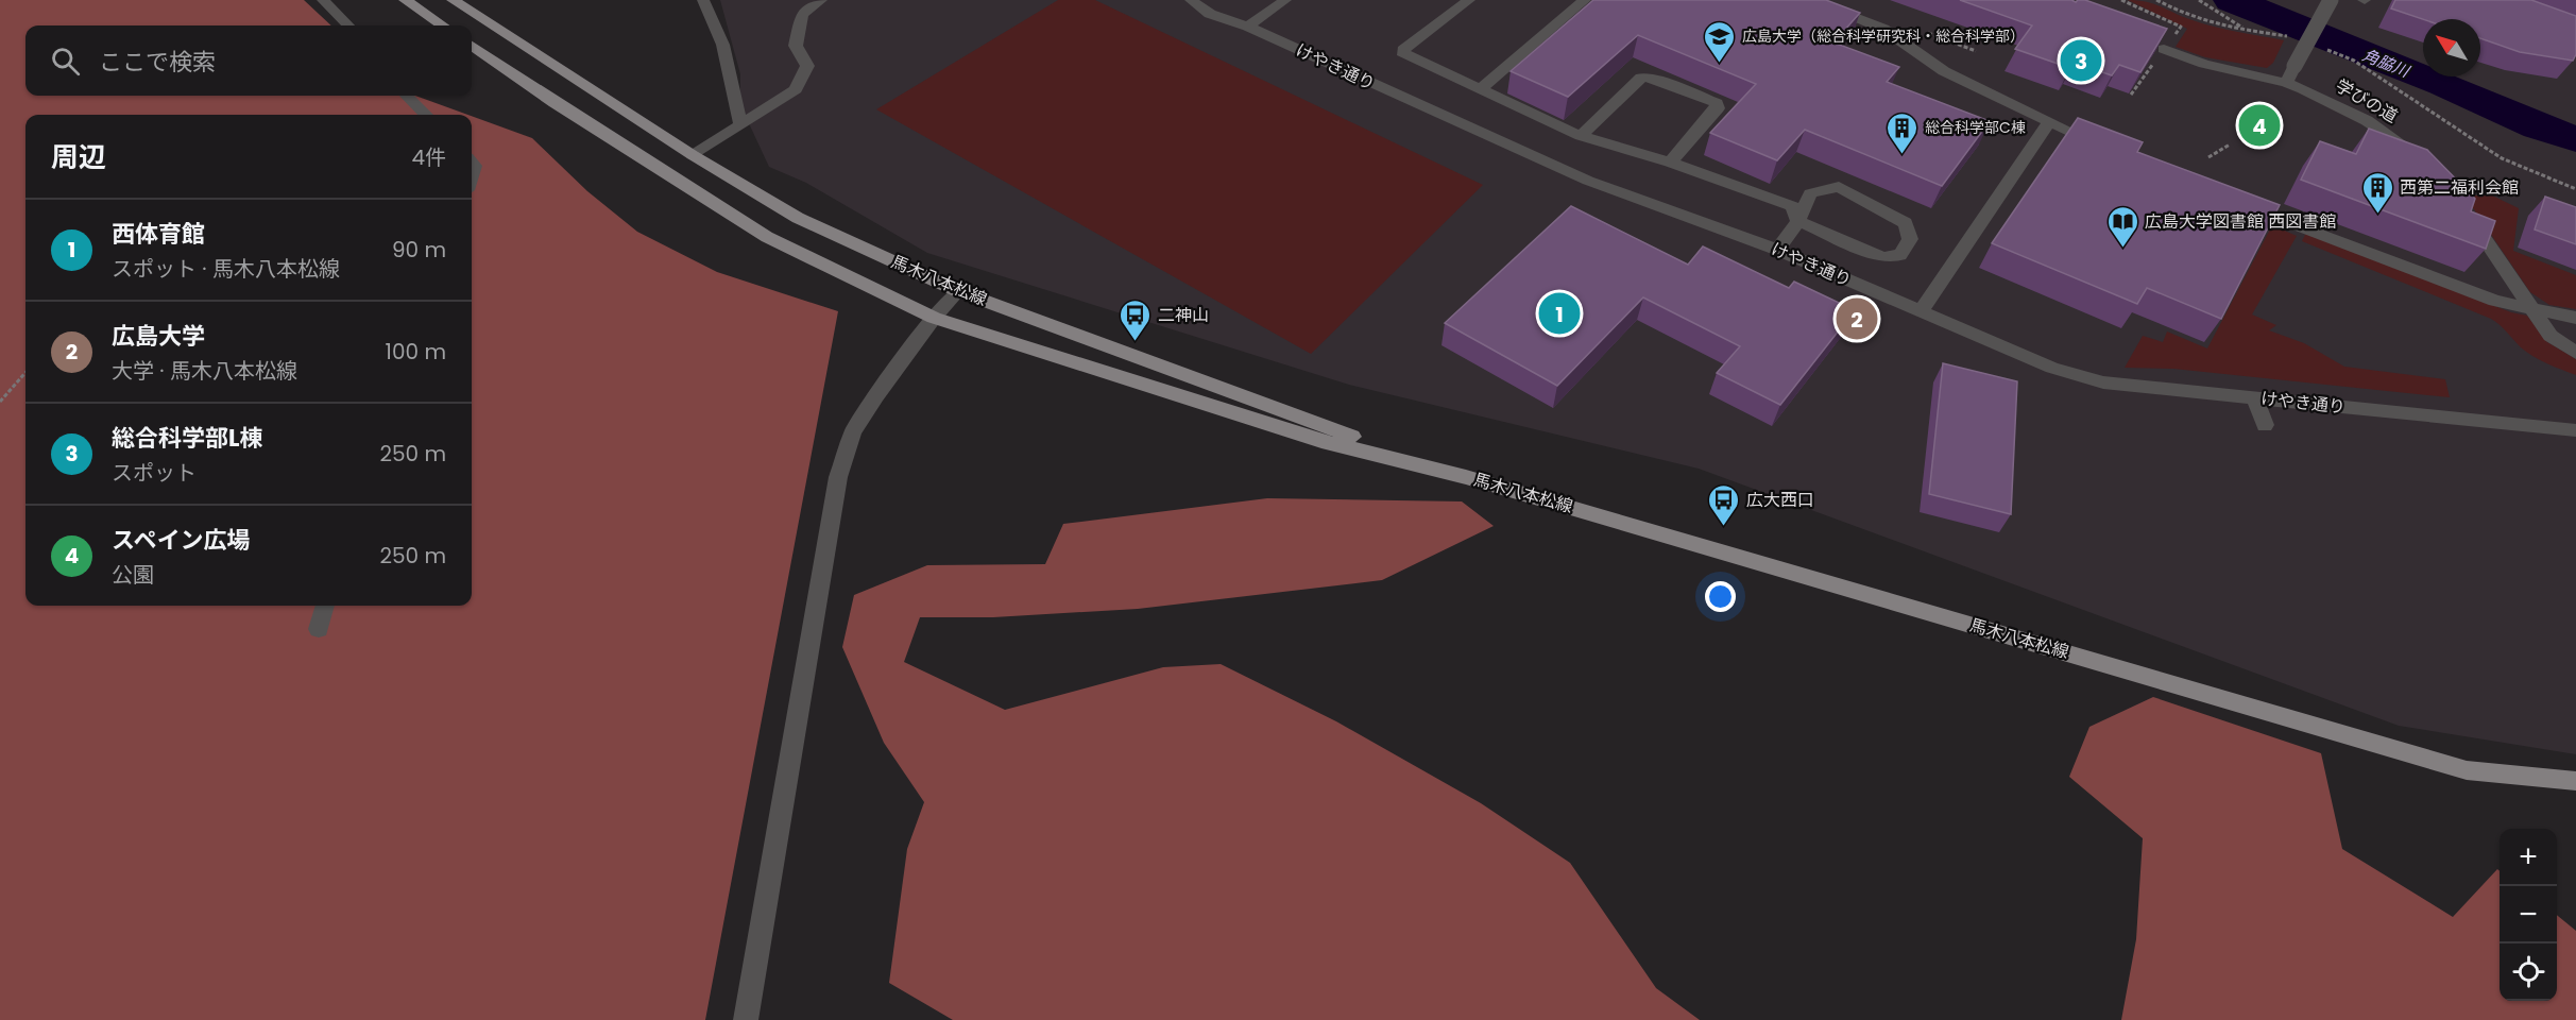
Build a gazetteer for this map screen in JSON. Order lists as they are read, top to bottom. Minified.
{"streets":{"main road":["馬木八本松線"],"street":["けやき通り","学びの道"]},"water":["角脇川"],"places":{"school or university":["広島大学（総合科学研究科・総合科学部）"],"building":["総合科学部C棟","西第二福利会館"],"library":["広島大学図書館 西図書館"],"bus stop":["二神山","広大西口"]},"north":"top left","page":{"search":"ここで検索","pins":["3","4","1","2"],"heading":["周辺","4件"],"list":[{"mark":"1","name":"西体育館","note":"スポット · 馬木八本松線","value":"90 m"},{"mark":"2","name":"広島大学","note":"大学 · 馬木八本松線","value":"100 m"},{"mark":"3","name":"総合科学部L棟","note":"スポット","value":"250 m"},{"mark":"4","name":"スペイン広場","note":"公園","value":"250 m"}],"map_buttons":["+","−"]}}
